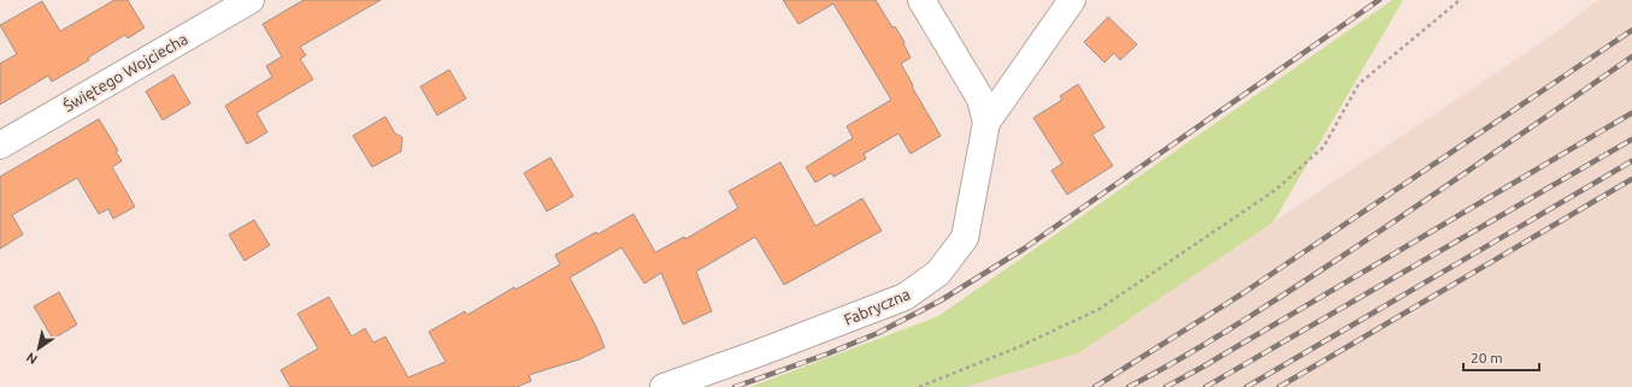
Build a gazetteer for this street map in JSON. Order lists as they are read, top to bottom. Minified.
{"streets":{"street":["Świętego Wojciecha","Fabryczna"]},"scale_bar":"20 m","north":"bottom left"}
